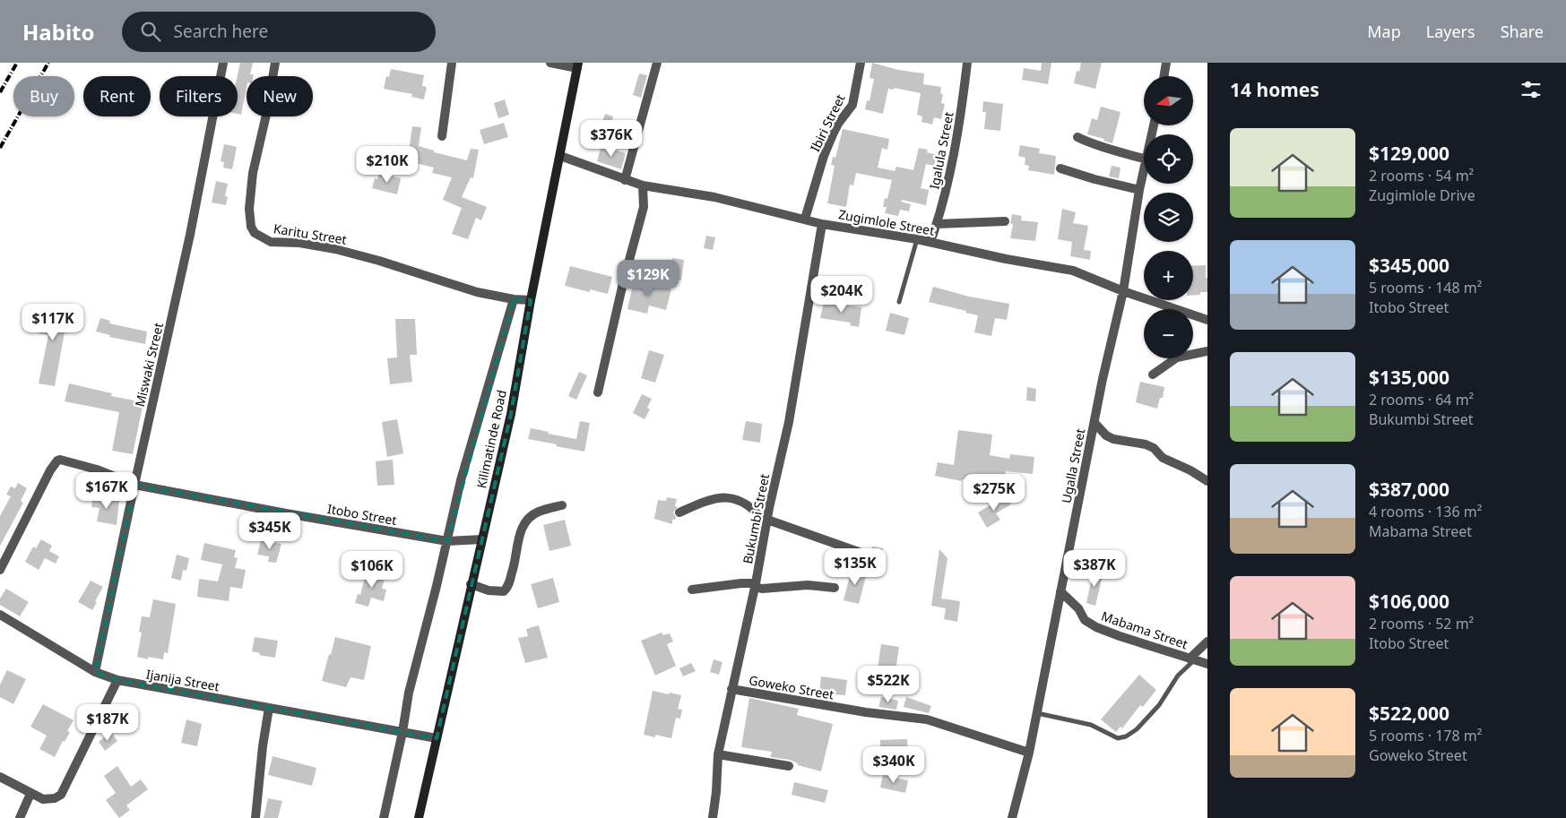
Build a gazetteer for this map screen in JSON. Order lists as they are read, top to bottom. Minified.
{"streets":{"main road":["Kilimatinde Road"],"street":["Ibiri Street","Igalula Street","Zugimlole Street","Karitu Street","Miswaki Street","Ugalla Street","Itobo Street","Bukumbi Street","Mabama Street","Ijanija Street","Goweko Street"]},"crossings":[["Ibiri Street","Zugimlole Street"],["Igalula Street","Zugimlole Street"],["Zugimlole Street","Kilimatinde Road"],["Zugimlole Street","Ugalla Street"],["Zugimlole Street","Bukumbi Street"],["Karitu Street","Kilimatinde Road"],["Miswaki Street","Itobo Street"],["Miswaki Street","Ijanija Street"],["Kilimatinde Road","Itobo Street"],["Kilimatinde Road","Ijanija Street"],["Ugalla Street","Mabama Street"],["Ugalla Street","Goweko Street"],["Bukumbi Street","Goweko Street"]],"north":"left","page":{"header":"Habito","search":"Search here","nav":["Map","Layers","Share"],"heading":"14 homes","map_buttons":["+","−"],"chip":["Buy","Rent","Filters","New"],"list":[{"name":"$129,000","note":"2 rooms · 54 m² · Zugimlole Drive"},{"name":"$345,000","note":"5 rooms · 148 m² · Itobo Street"},{"name":"$135,000","note":"2 rooms · 64 m² · Bukumbi Street"},{"name":"$387,000","note":"4 rooms · 136 m² · Mabama Street"},{"name":"$106,000","note":"2 rooms · 52 m² · Itobo Street"},{"name":"$522,000","note":"5 rooms · 178 m² · Goweko Street"}],"price":["$376K","$210K","$129K","$204K","$117K","$167K","$275K","$345K","$135K","$387K","$106K","$522K","$187K","$340K"]}}
